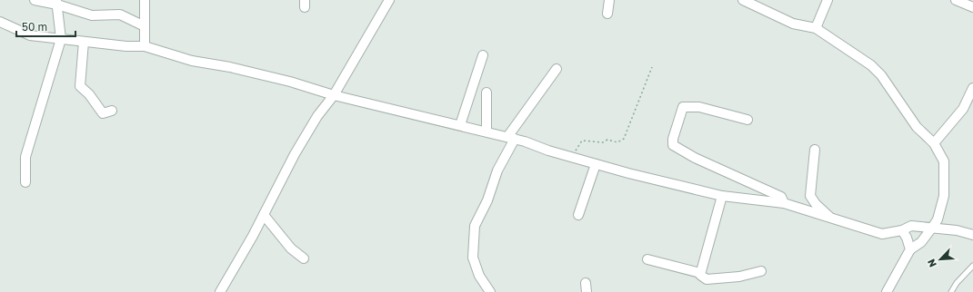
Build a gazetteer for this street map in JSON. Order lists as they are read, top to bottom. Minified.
{"scale_bar":"50 m","north":"bottom left"}
